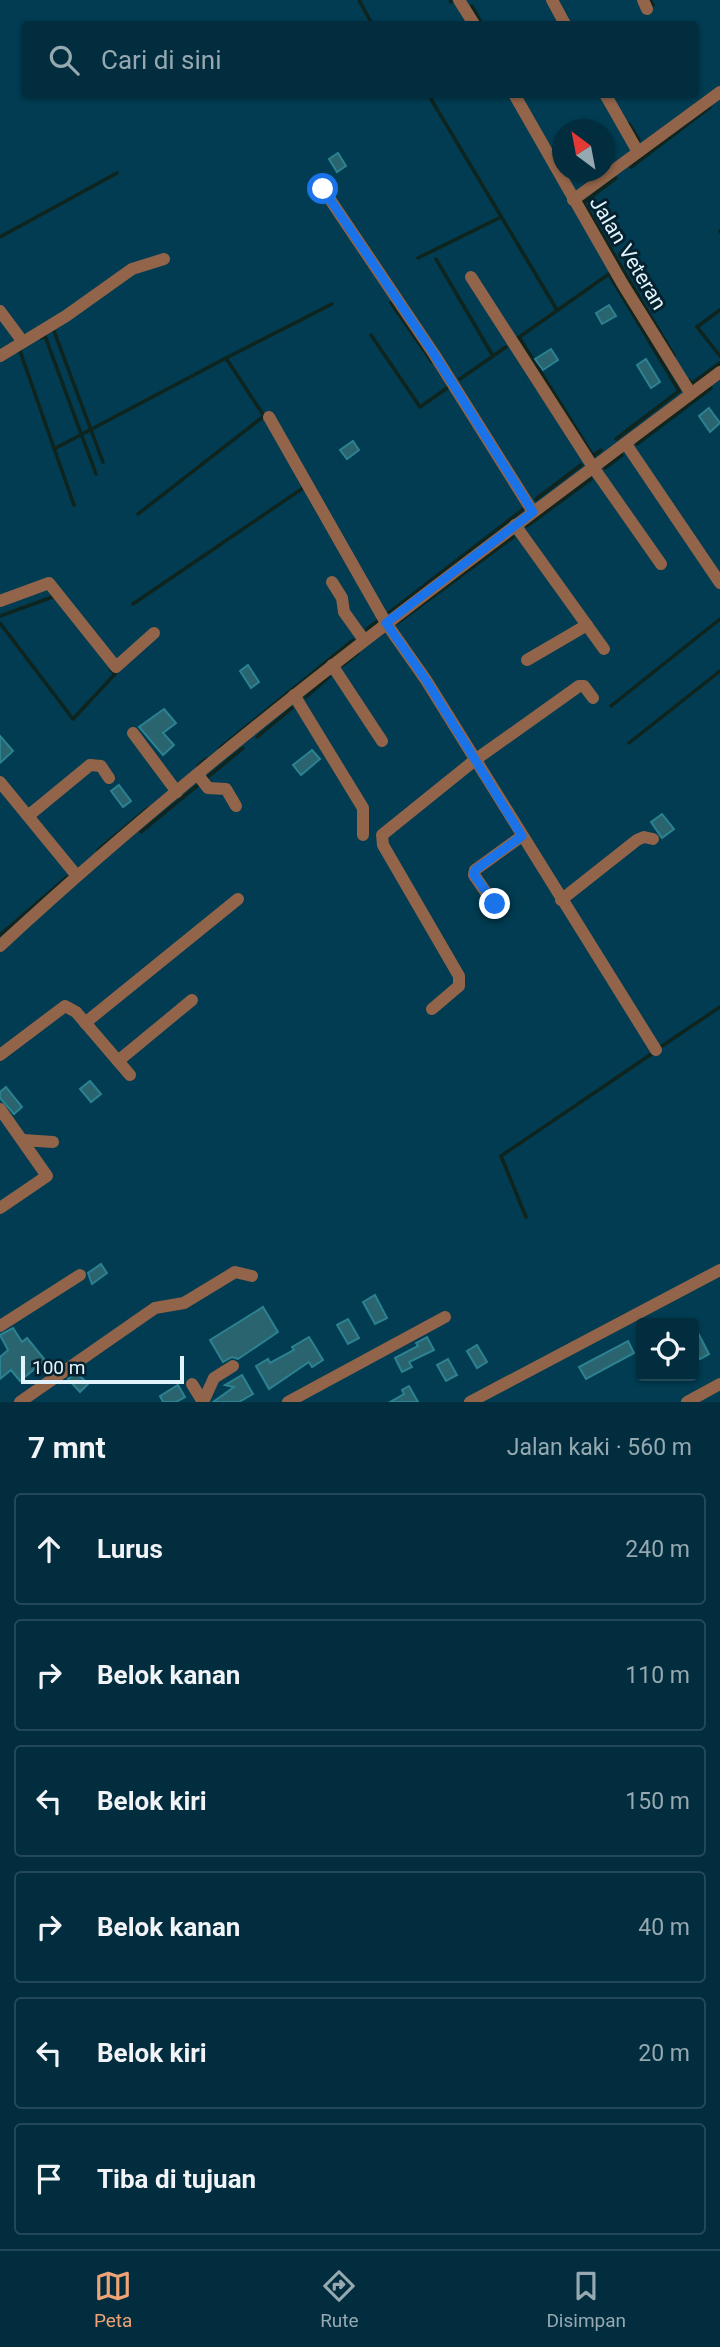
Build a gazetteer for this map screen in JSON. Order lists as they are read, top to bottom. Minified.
{"streets":{"street":["Jalan Veteran"]},"scale_bar":"100 m","north":"top left","page":{"search":"Cari di sini","scale":"100 m","heading":["7 mnt","Jalan kaki · 560 m"],"list":[["Lurus","240 m"],["Belok kanan","110 m"],["Belok kiri","150 m"],["Belok kanan","40 m"],["Belok kiri","20 m"],"Tiba di tujuan"],"nav":["Peta","Rute","Disimpan"]}}
